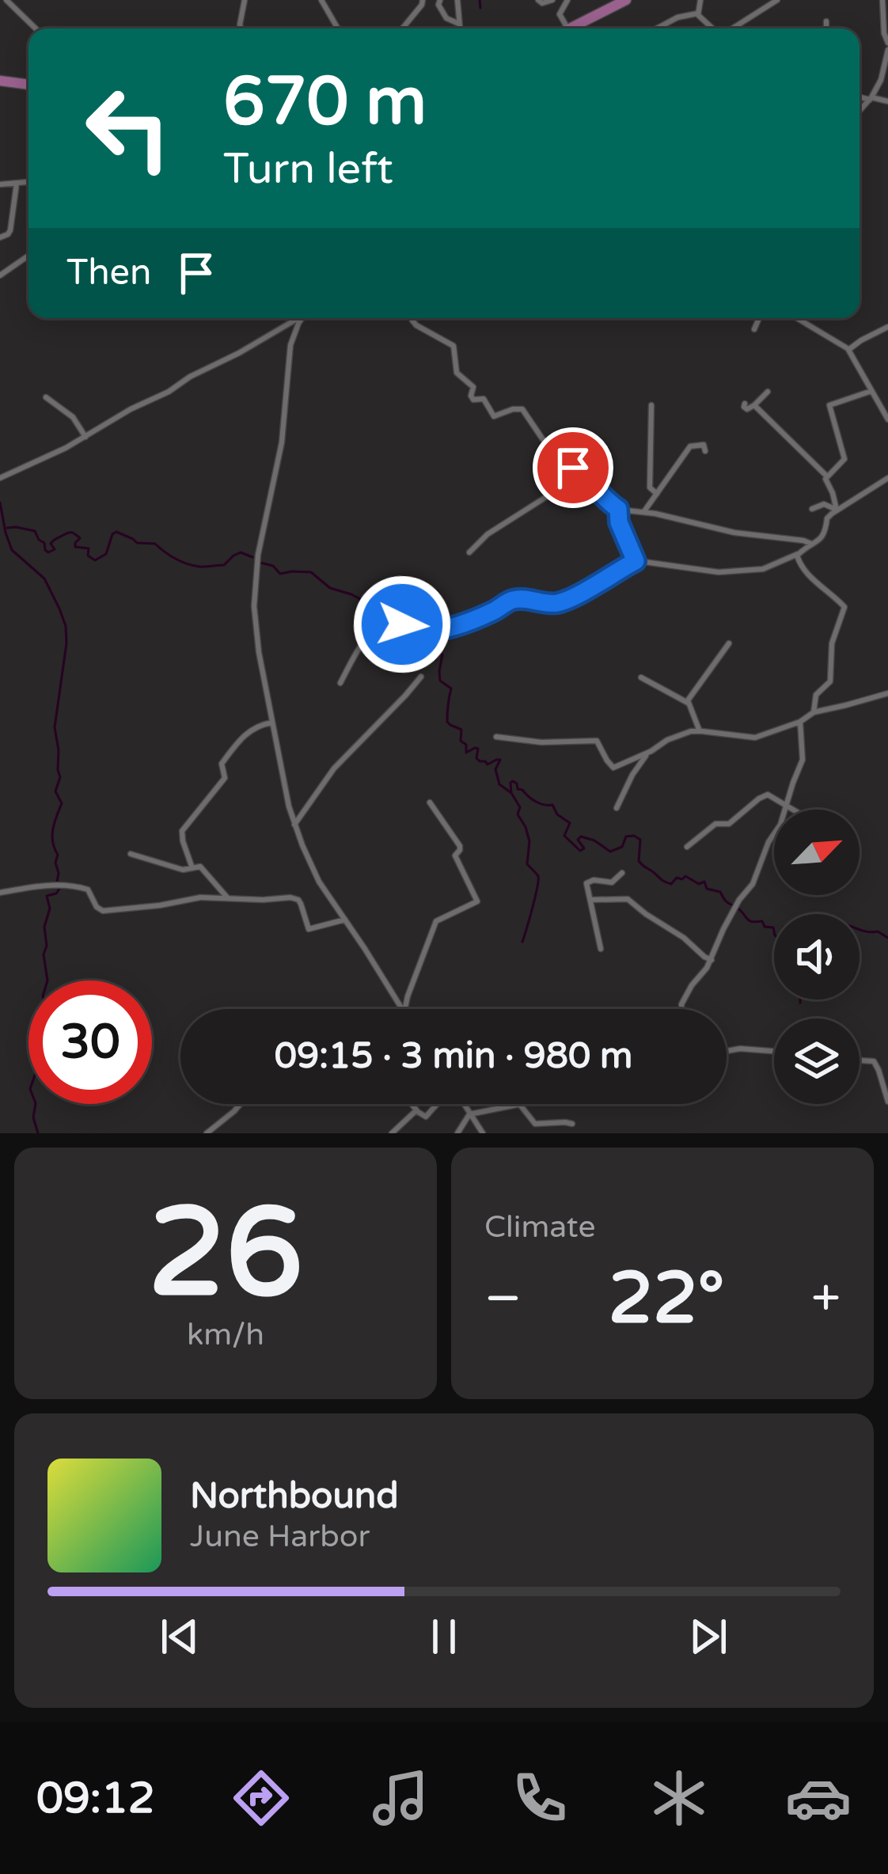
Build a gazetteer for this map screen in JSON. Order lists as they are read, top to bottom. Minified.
{"north":"top right","page":{"turn":["670 m","Turn left"],"then":"Then","limit":"30","trip":"09:15 · 3 min · 980 m","tile":[["26","km/h"],"Climate"],"heat":["−","22°","+"],"song":["Northbound","June Harbor"],"tabs":"09:12"}}
